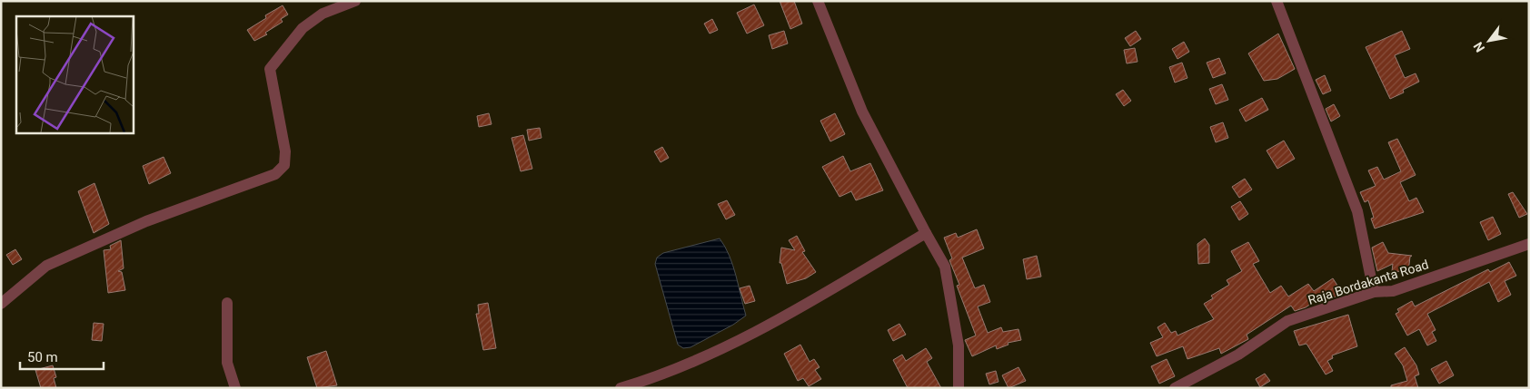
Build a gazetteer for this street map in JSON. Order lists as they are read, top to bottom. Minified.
{"streets":{"street":["Raja Bordakanta Road"]},"scale_bar":"50 m","north":"bottom left"}
